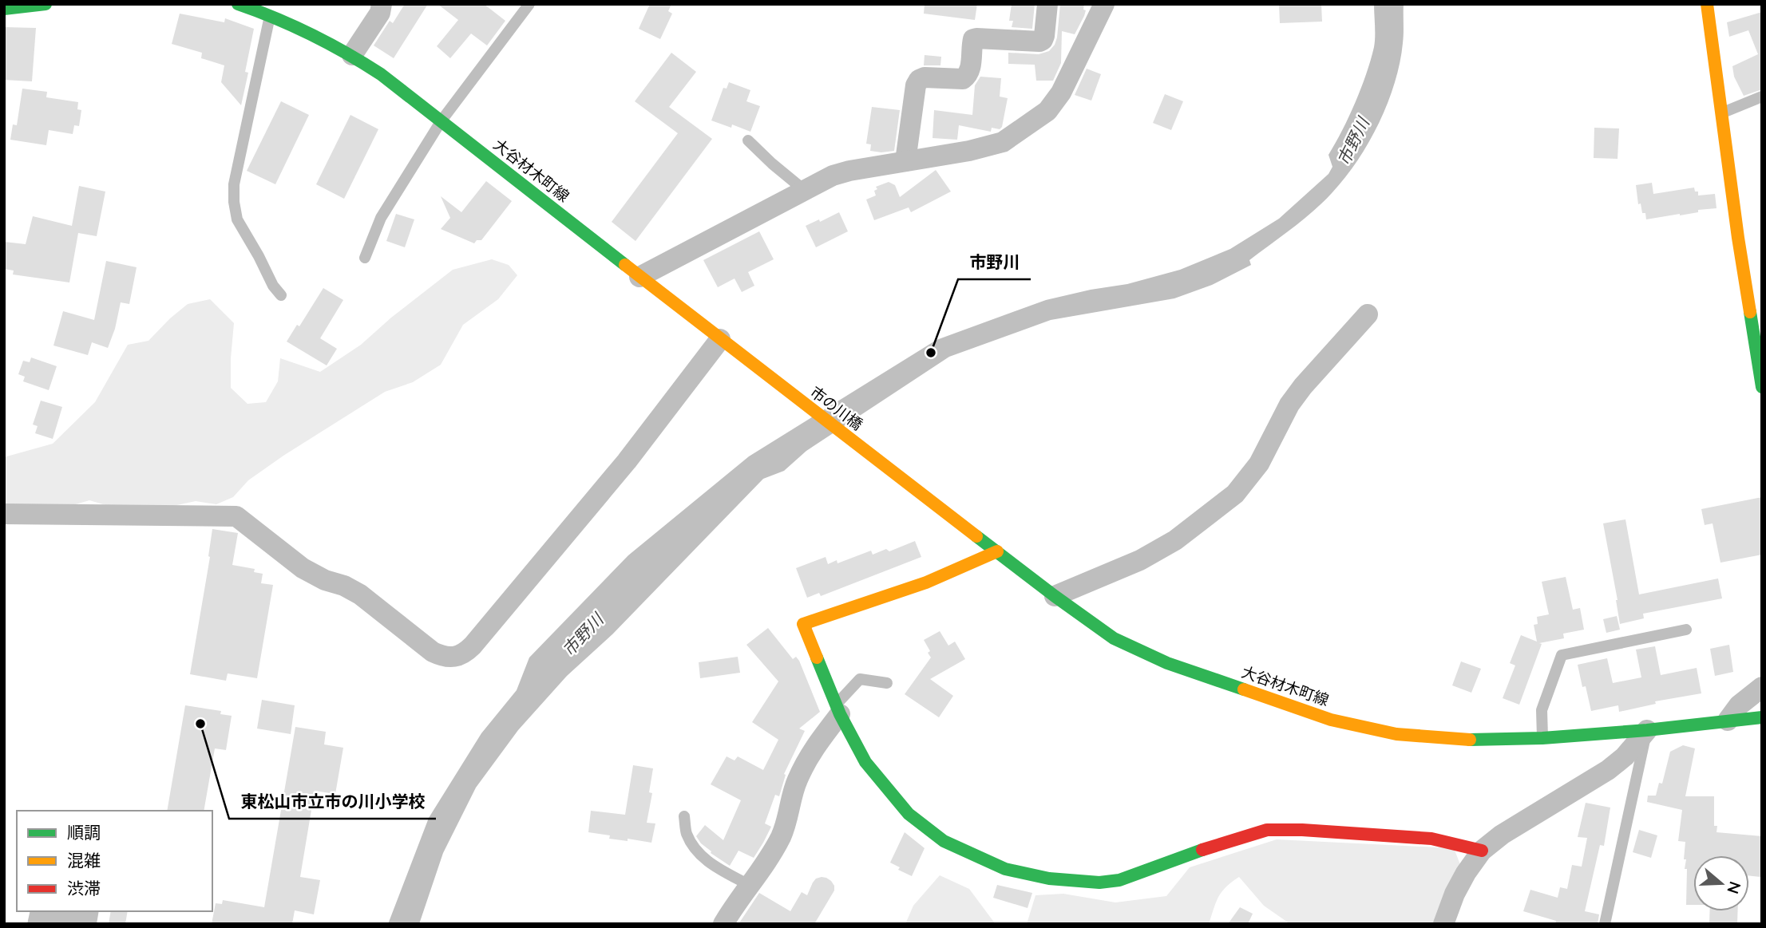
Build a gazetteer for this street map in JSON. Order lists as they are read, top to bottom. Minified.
{"streets":{"main road":["大谷材木町線","市の川橋"]},"crossings":[["大谷材木町線","市の川橋"]],"water":["市野川"],"places":["市野川","東松山市立市の川小学校"],"legend":["順調","混雑","渋滞"],"north":"right"}
